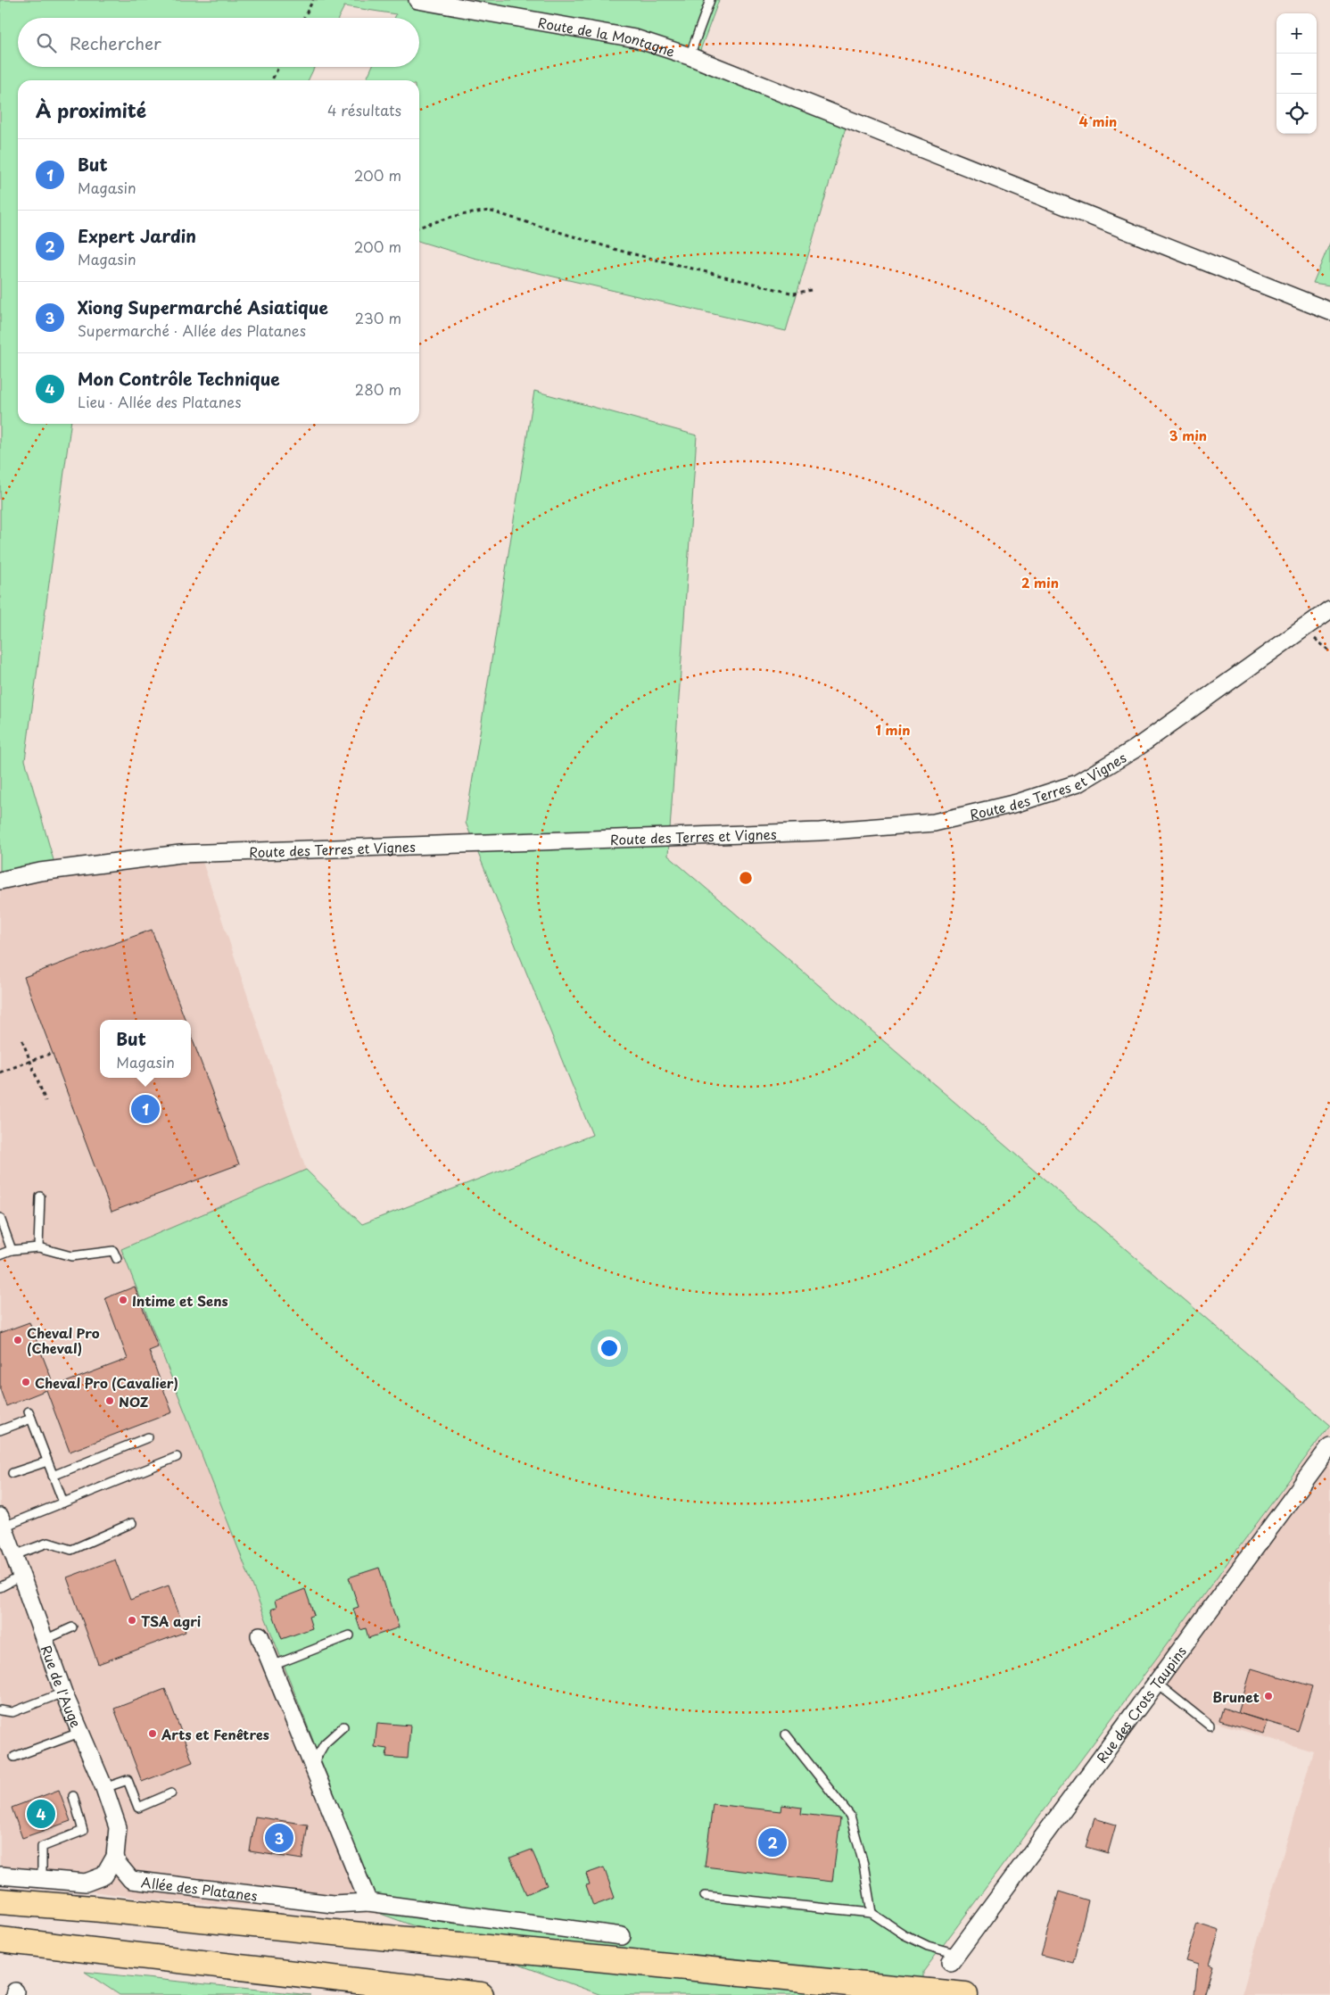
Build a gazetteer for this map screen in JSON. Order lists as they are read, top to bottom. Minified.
{"streets":{"street":["Route de la Montagne","Route des Terres et Vignes","Rue de l'Auge","Rue des Crots Taupins","Allée des Platanes"]},"crossings":[["Rue de l'Auge","Allée des Platanes"]],"places":["Intime et Sens","Cheval Pro (Cheval)","Cheval Pro (Cavalier)","NOZ","TSA agri","Brunet","Arts et Fenêtres"],"page":{"map_buttons":["+","−"],"search":"Rechercher","heading":["À proximité","4 résultats"],"list":[{"mark":"1","name":"But","note":"Magasin","value":"200 m"},{"mark":"2","name":"Expert Jardin","note":"Magasin","value":"200 m"},{"mark":"3","name":"Xiong Supermarché Asiatique","note":"Supermarché · Allée des Platanes","value":"230 m"},{"mark":"4","name":"Mon Contrôle Technique","note":"Lieu · Allée des Platanes","value":"280 m"}],"popup":["But","Magasin"],"pins":["1","4","3","2"]},"rings":["4 min","3 min","2 min","1 min"]}
